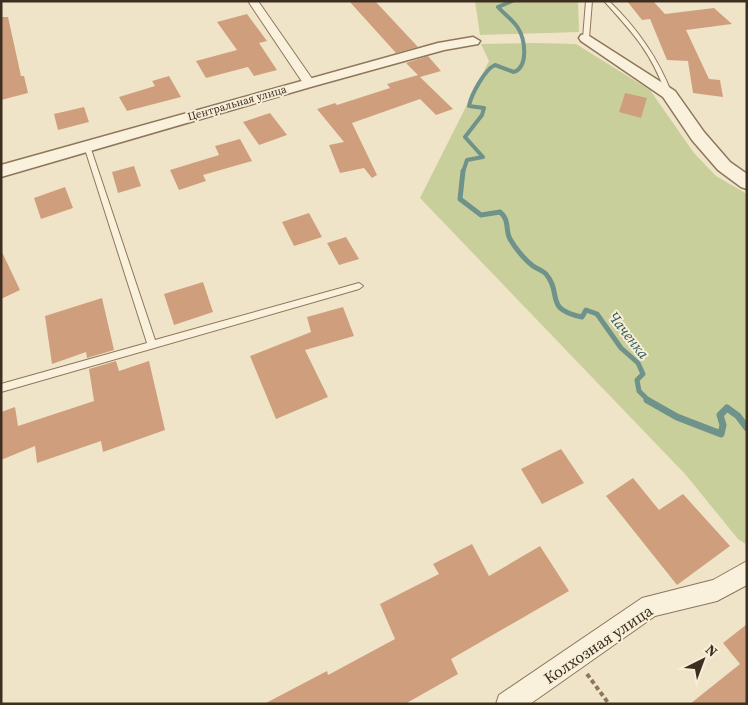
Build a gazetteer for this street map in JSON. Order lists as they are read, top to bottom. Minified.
{"streets":{"street":["Центральная улица","Колхозная улица"]},"water":["Чаченка"],"north":"top right"}
